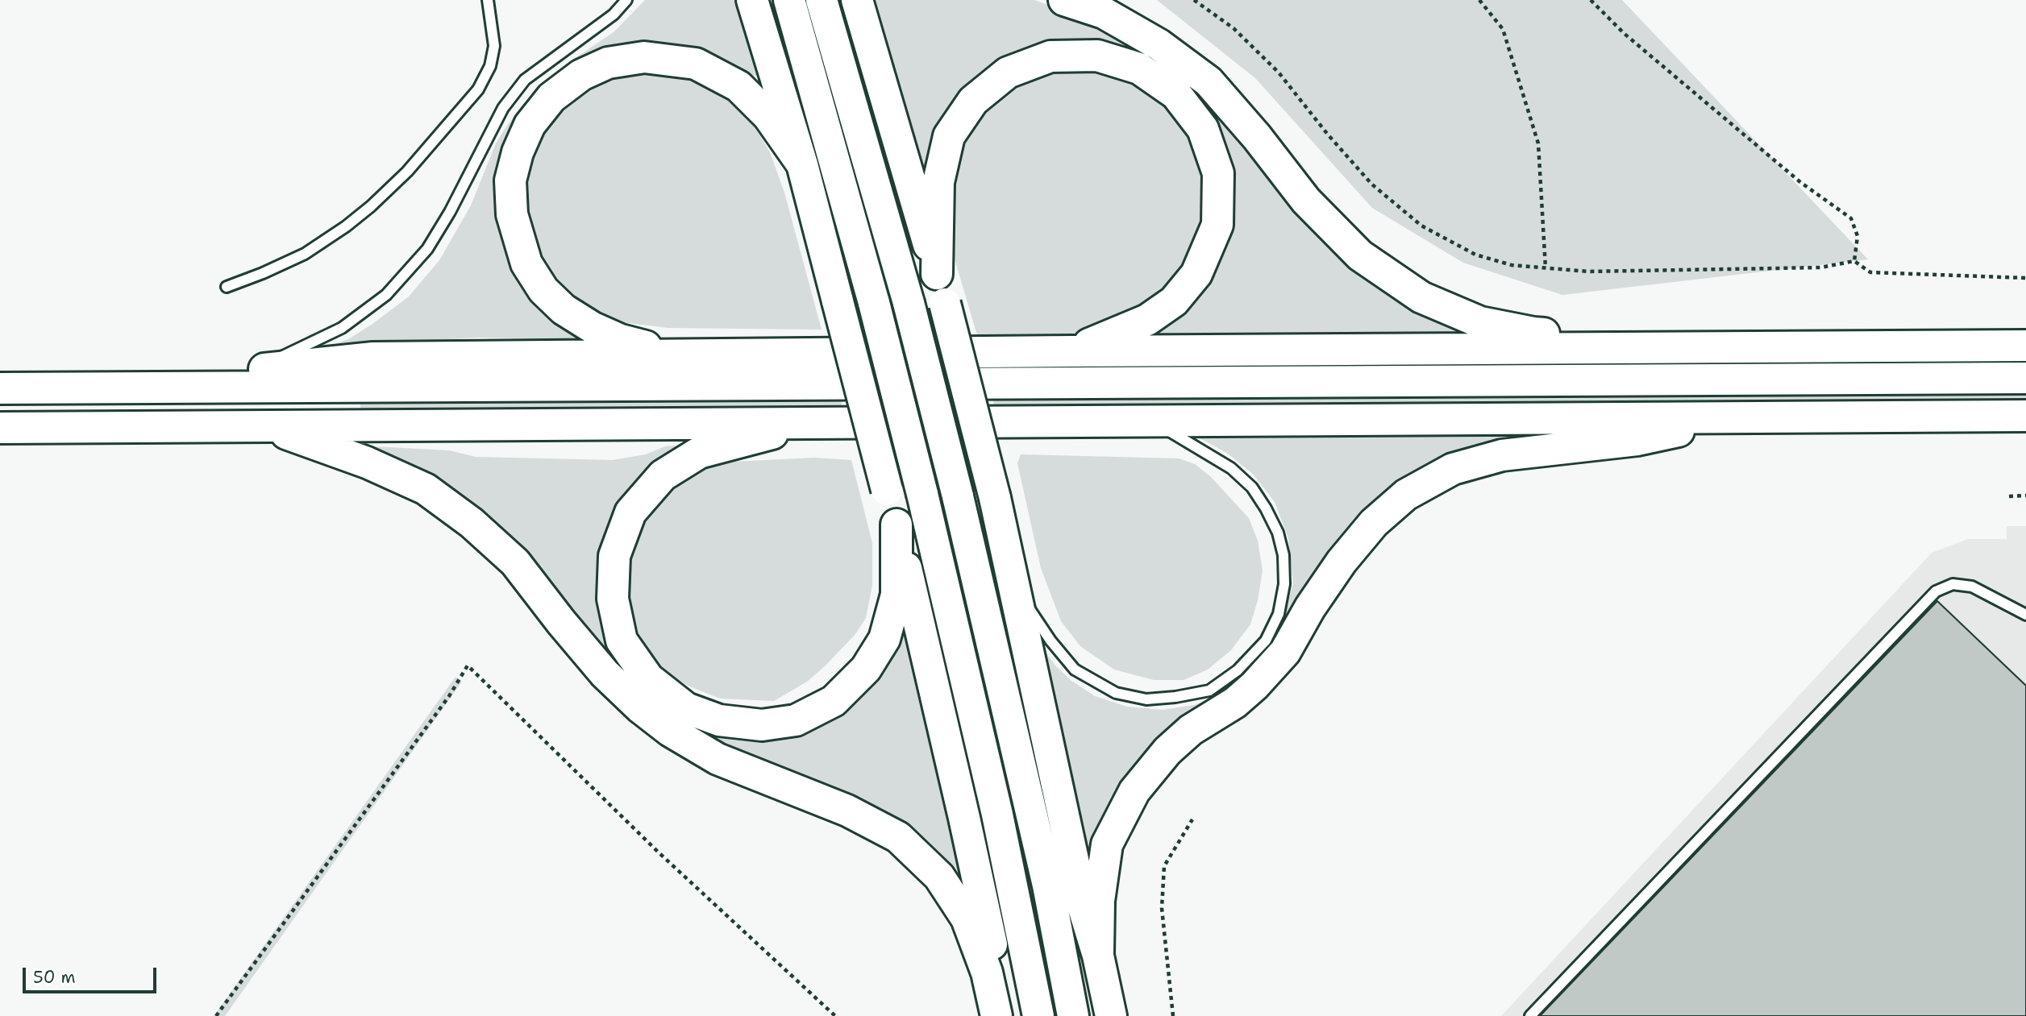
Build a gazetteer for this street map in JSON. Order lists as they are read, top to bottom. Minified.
{"scale_bar":"50 m"}
